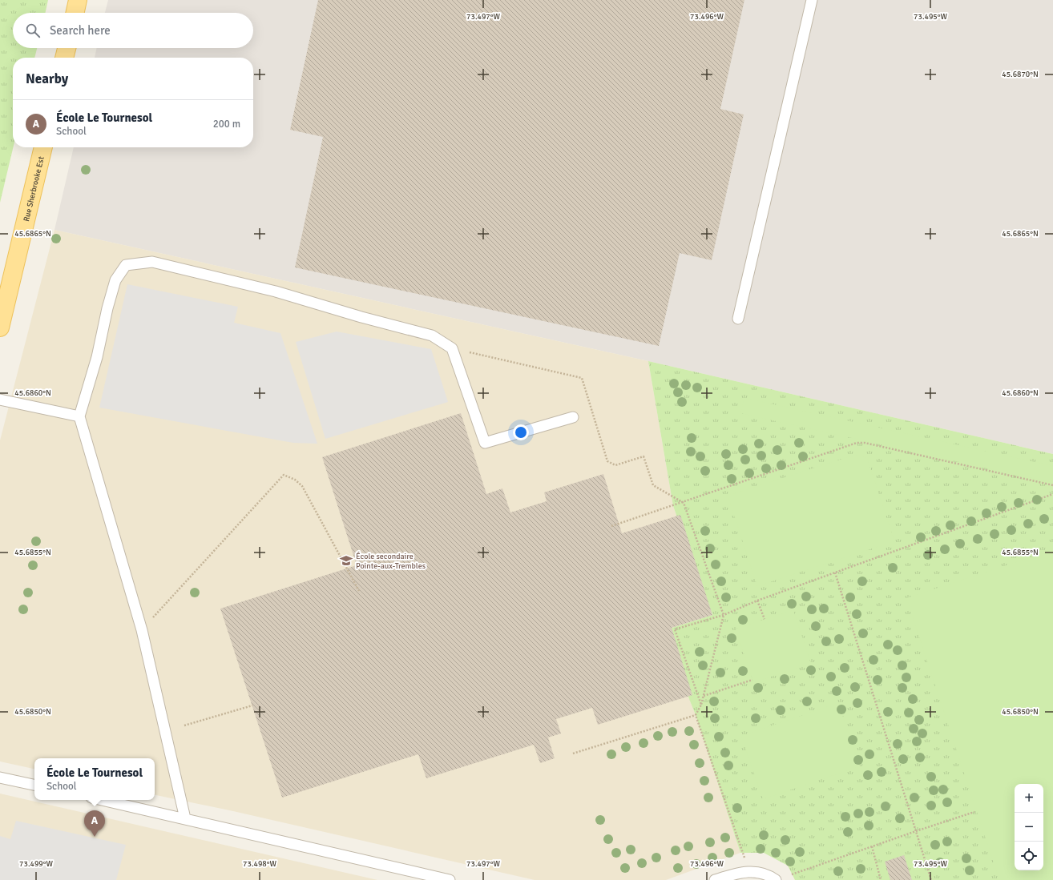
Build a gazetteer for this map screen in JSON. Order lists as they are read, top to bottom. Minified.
{"streets":{"main road":["Rue Sherbrooke Est"]},"places":{"school or university":["École secondaire Pointe-aux-Trembles"]},"page":{"search":"Search here","heading":"Nearby","list":[{"mark":"A","name":"École Le Tournesol","note":"School","value":"200 m"}],"popup":["École Le Tournesol","School"],"map_buttons":["+","−"],"pins":"A"},"coordinates":["73.497°W","73.496°W","73.495°W","45.6870°N","45.6865°N","45.6860°N","45.6855°N","45.6850°N","73.499°W","73.498°W"]}
